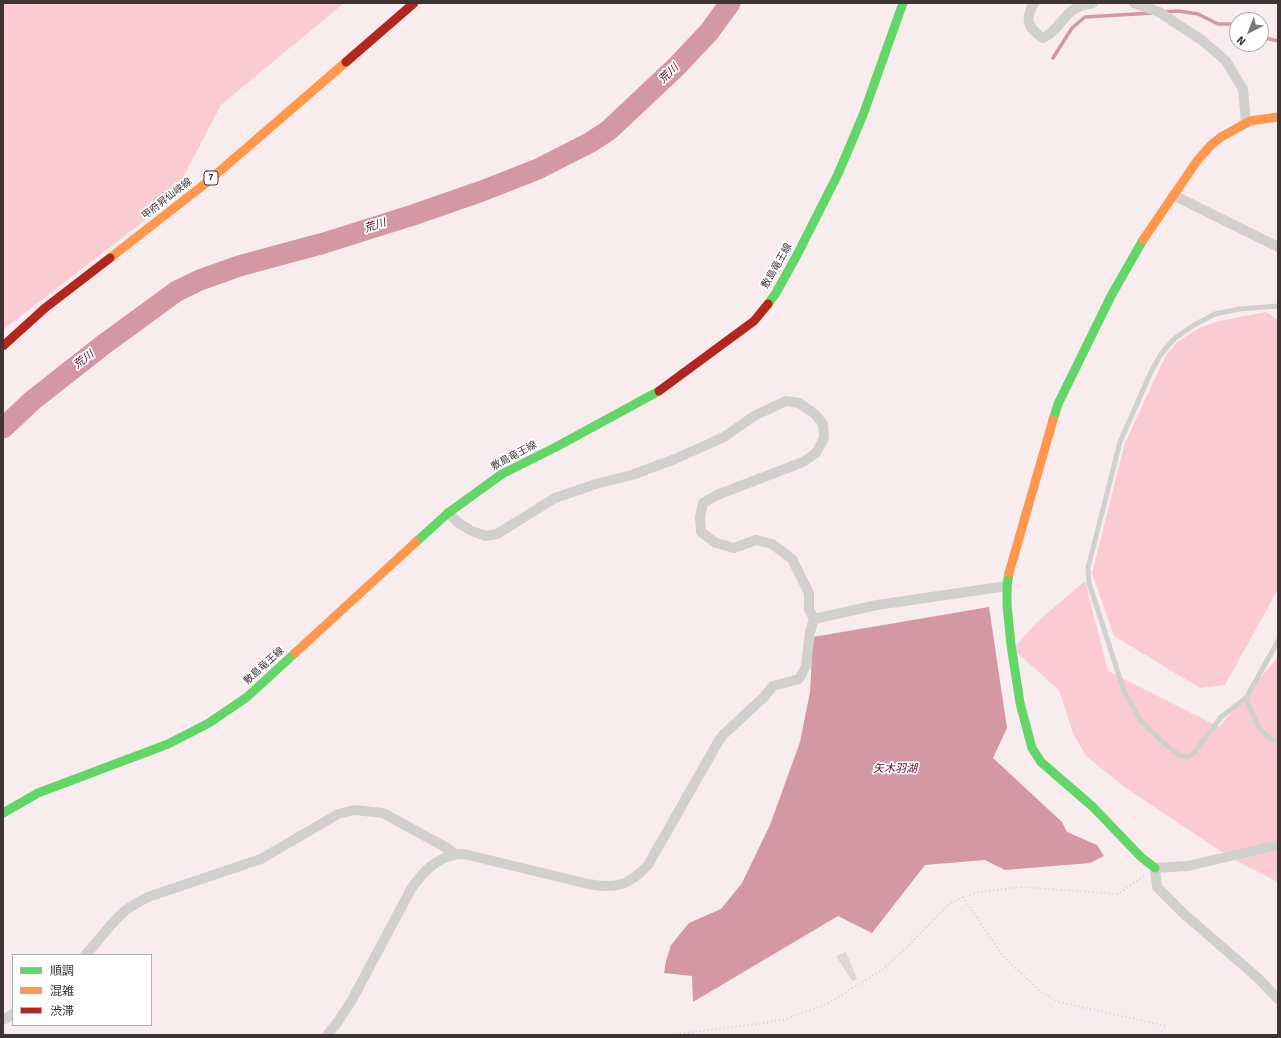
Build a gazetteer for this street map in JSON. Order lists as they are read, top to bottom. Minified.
{"streets":{"main road":["7","甲府昇仙峡線","敷島竜王線"]},"water":["荒川","矢木羽湖"],"legend":["順調","混雑","渋滞"],"north":"bottom left"}
